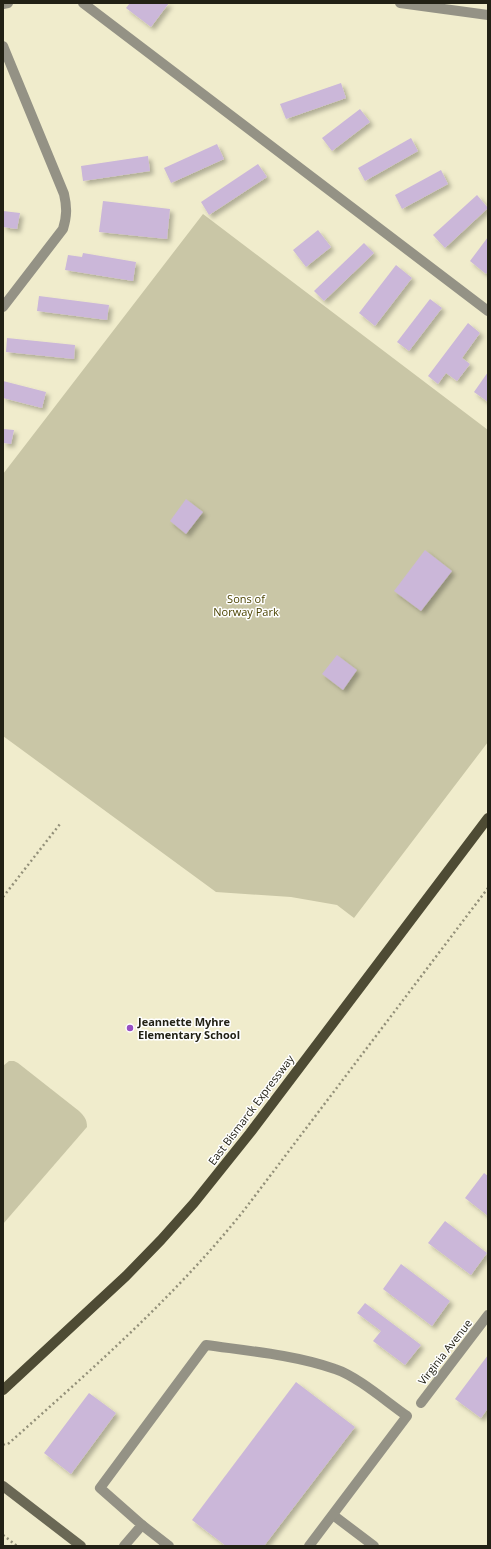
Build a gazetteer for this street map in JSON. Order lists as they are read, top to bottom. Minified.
{"streets":{"main road":["East Bismarck Expressway"],"street":["Virginia Avenue"]},"parks":["Sons of Norway Park"],"places":["Jeannette Myhre Elementary School"]}
